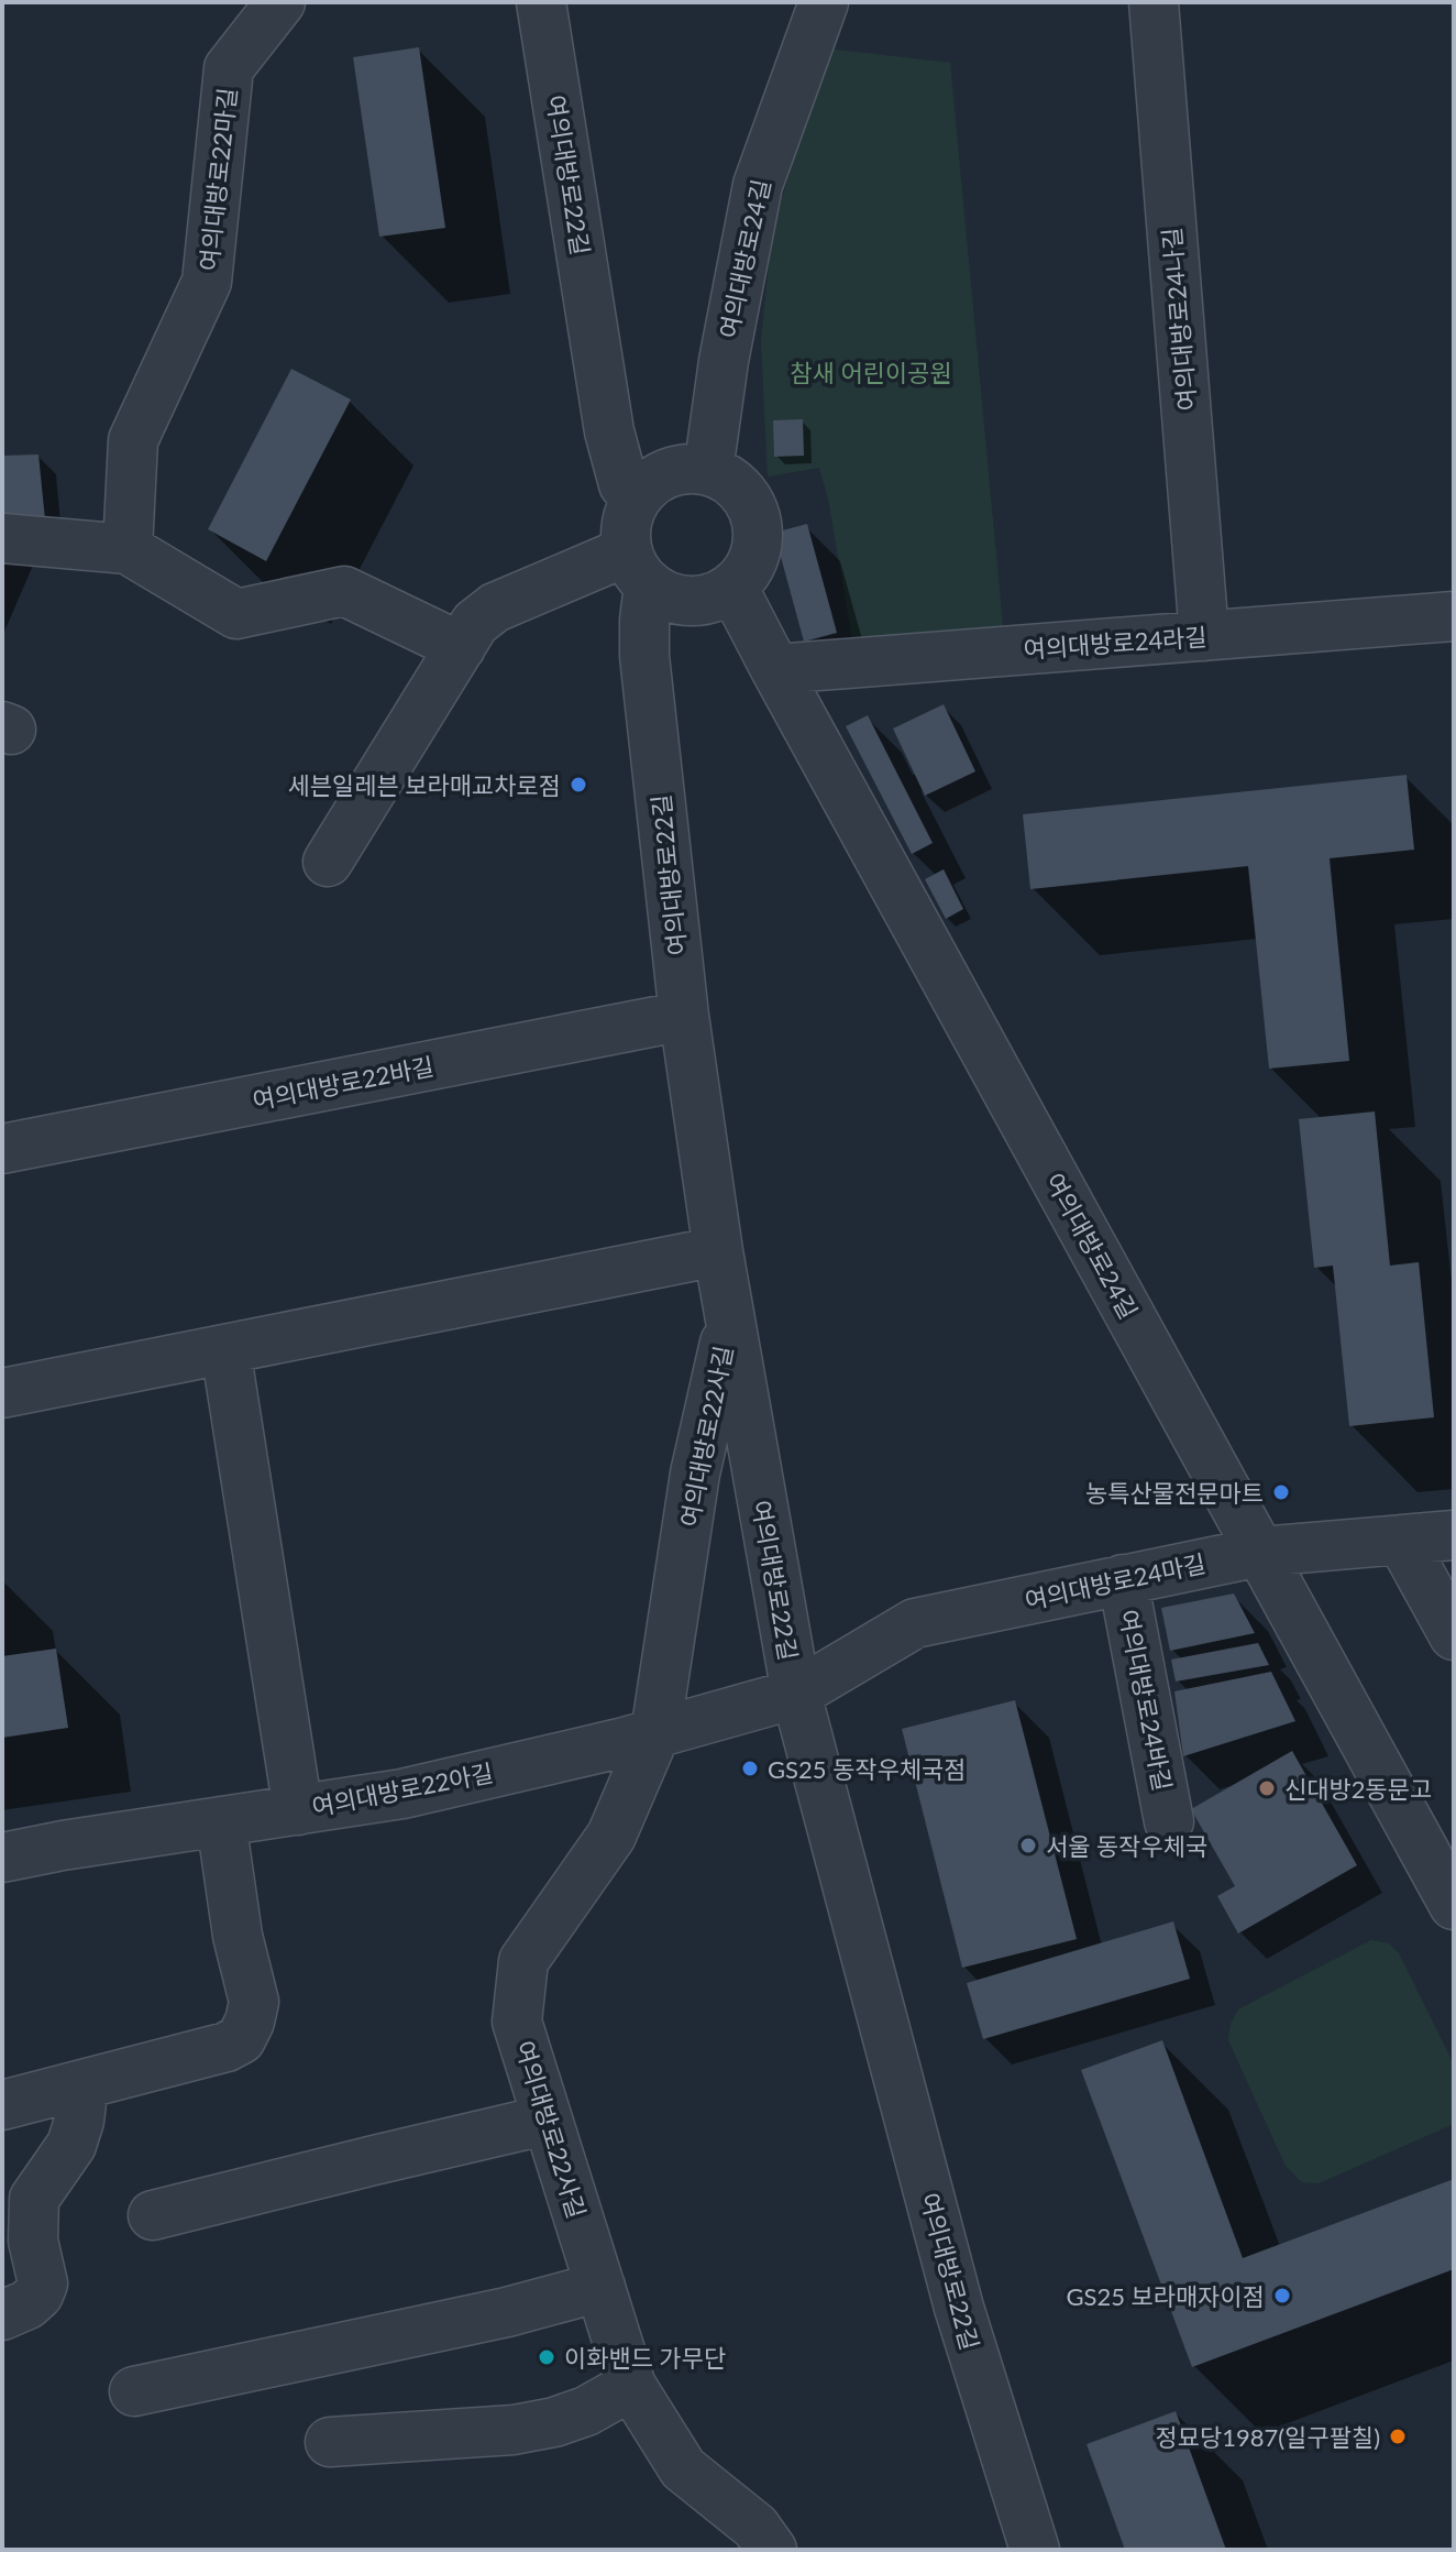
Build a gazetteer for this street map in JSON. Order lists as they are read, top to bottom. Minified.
{"streets":{"street":["여의대방로22길","여의대방로22마길","여의대방로24길","여의대방로24나길","여의대방로24라길","여의대방로22바길","여의대방로22사길","여의대방로24마길","여의대방로24바길","여의대방로22아길"]},"crossings":[["여의대방로22길","여의대방로24길"],["여의대방로22길","여의대방로22바길"],["여의대방로22길","여의대방로22사길"],["여의대방로22길","여의대방로24마길"],["여의대방로22길","여의대방로22아길"],["여의대방로24길","여의대방로24라길"],["여의대방로24길","여의대방로24마길"],["여의대방로24나길","여의대방로24라길"],["여의대방로22사길","여의대방로22아길"],["여의대방로24마길","여의대방로24바길"],["여의대방로24마길","여의대방로22아길"]],"parks":["참새 어린이공원"],"places":["세븐일레븐 보라매교차로점","농특산물전문마트","GS25 동작우체국점","신대방2동문고","서울 동작우체국","GS25 보라매자이점","이화밴드 가무단","정묘당1987(일구팔칠)"]}
